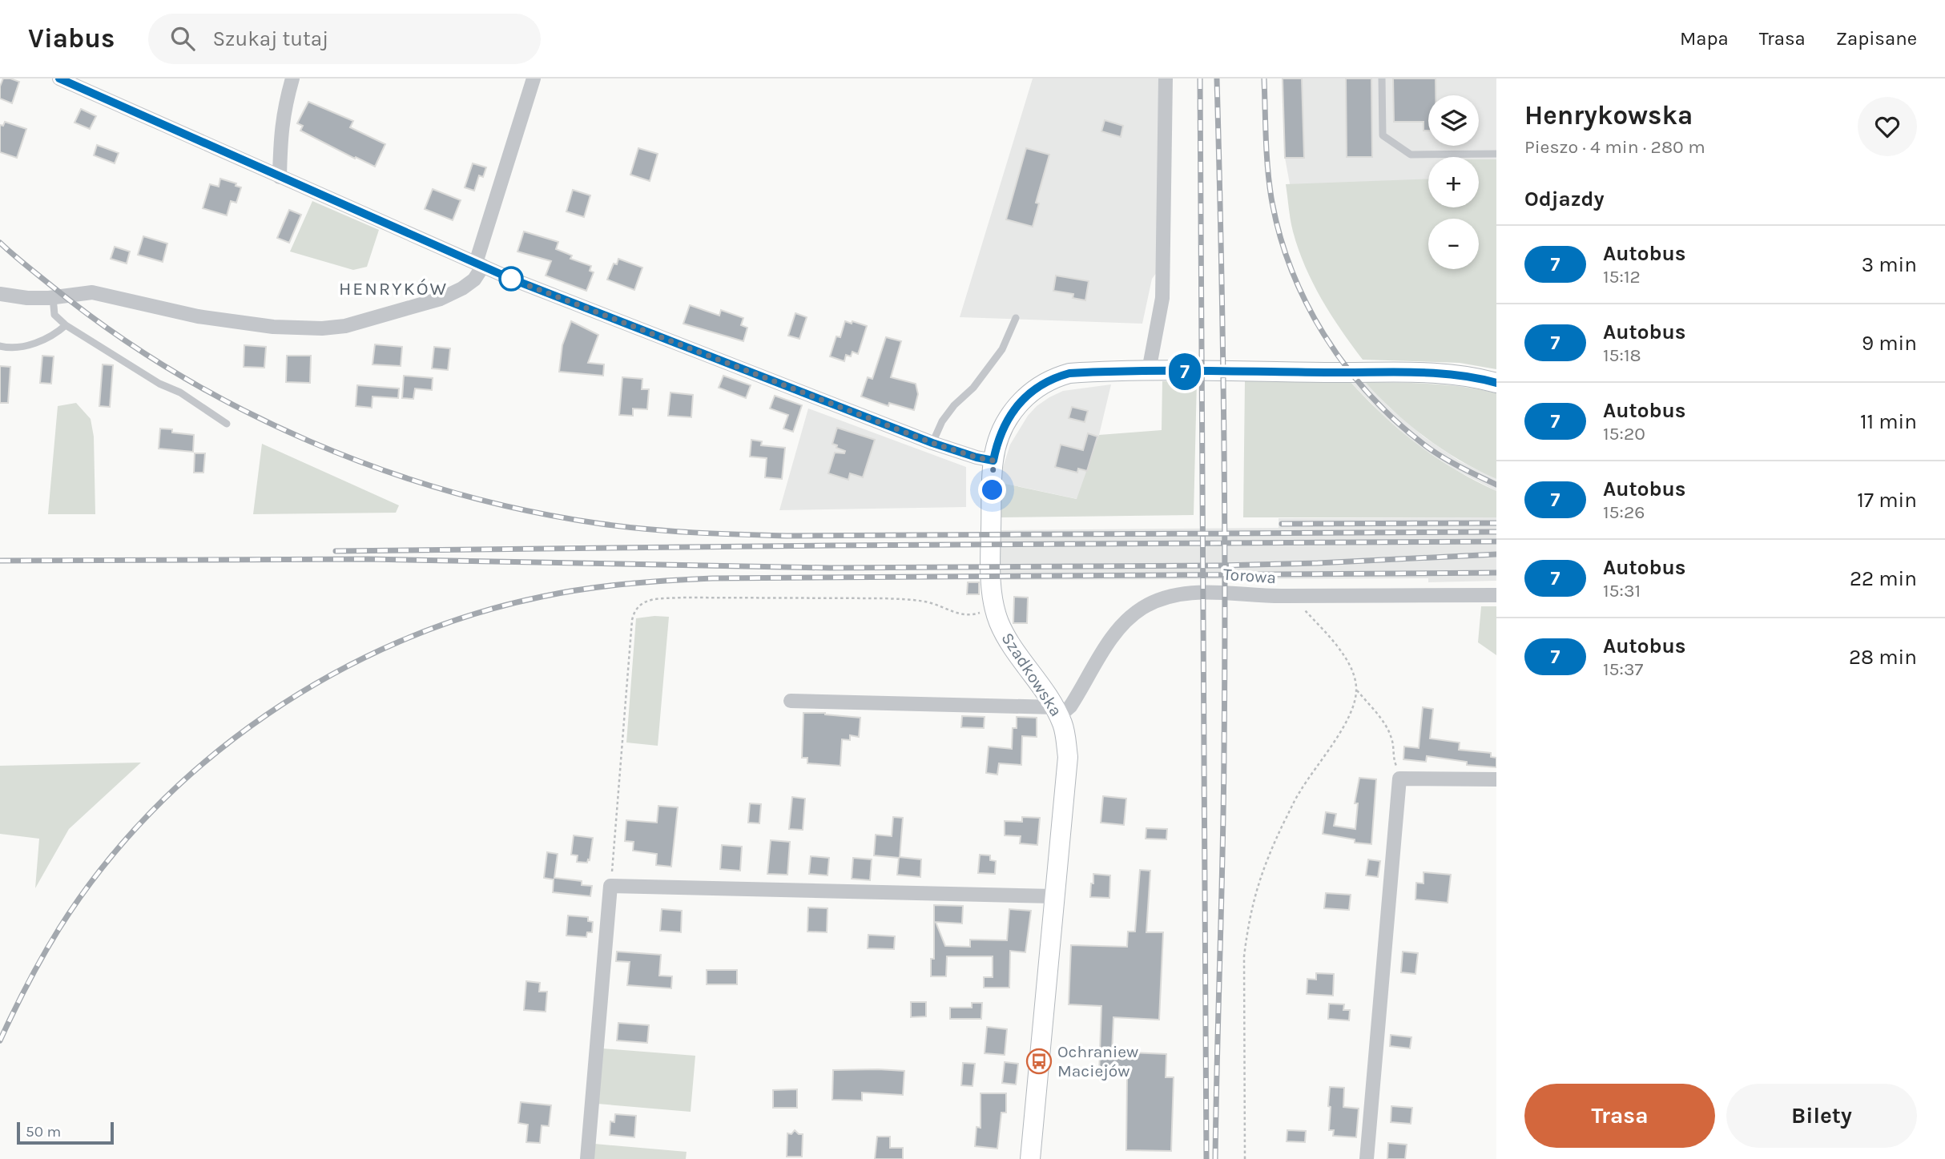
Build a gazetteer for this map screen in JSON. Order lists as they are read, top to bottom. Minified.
{"streets":{"street":["Torowa","Szadkowska"]},"crossings":[["Torowa","Szadkowska"]],"districts":["HENRYKÓW"],"places":{"bus stop":["Ochraniew Maciejów"]},"lines":["bus line 7"],"scale_bar":"50 m","page":{"header":"Viabus","search":"Szukaj tutaj","nav":["Mapa","Trasa","Zapisane"],"on_map":"7","heading":[["Henrykowska","Pieszo · 4 min · 280 m"],"Odjazdy"],"map_buttons":["+","−"],"list":[{"mark":"7","name":"Autobus","note":"15:12","value":"3 min"},{"mark":"7","name":"Autobus","note":"15:18","value":"9 min"},{"mark":"7","name":"Autobus","note":"15:20","value":"11 min"},{"mark":"7","name":"Autobus","note":"15:26","value":"17 min"},{"mark":"7","name":"Autobus","note":"15:31","value":"22 min"},{"mark":"7","name":"Autobus","note":"15:37","value":"28 min"}],"buttons":["Trasa","Bilety"],"scale":"50 m"}}
